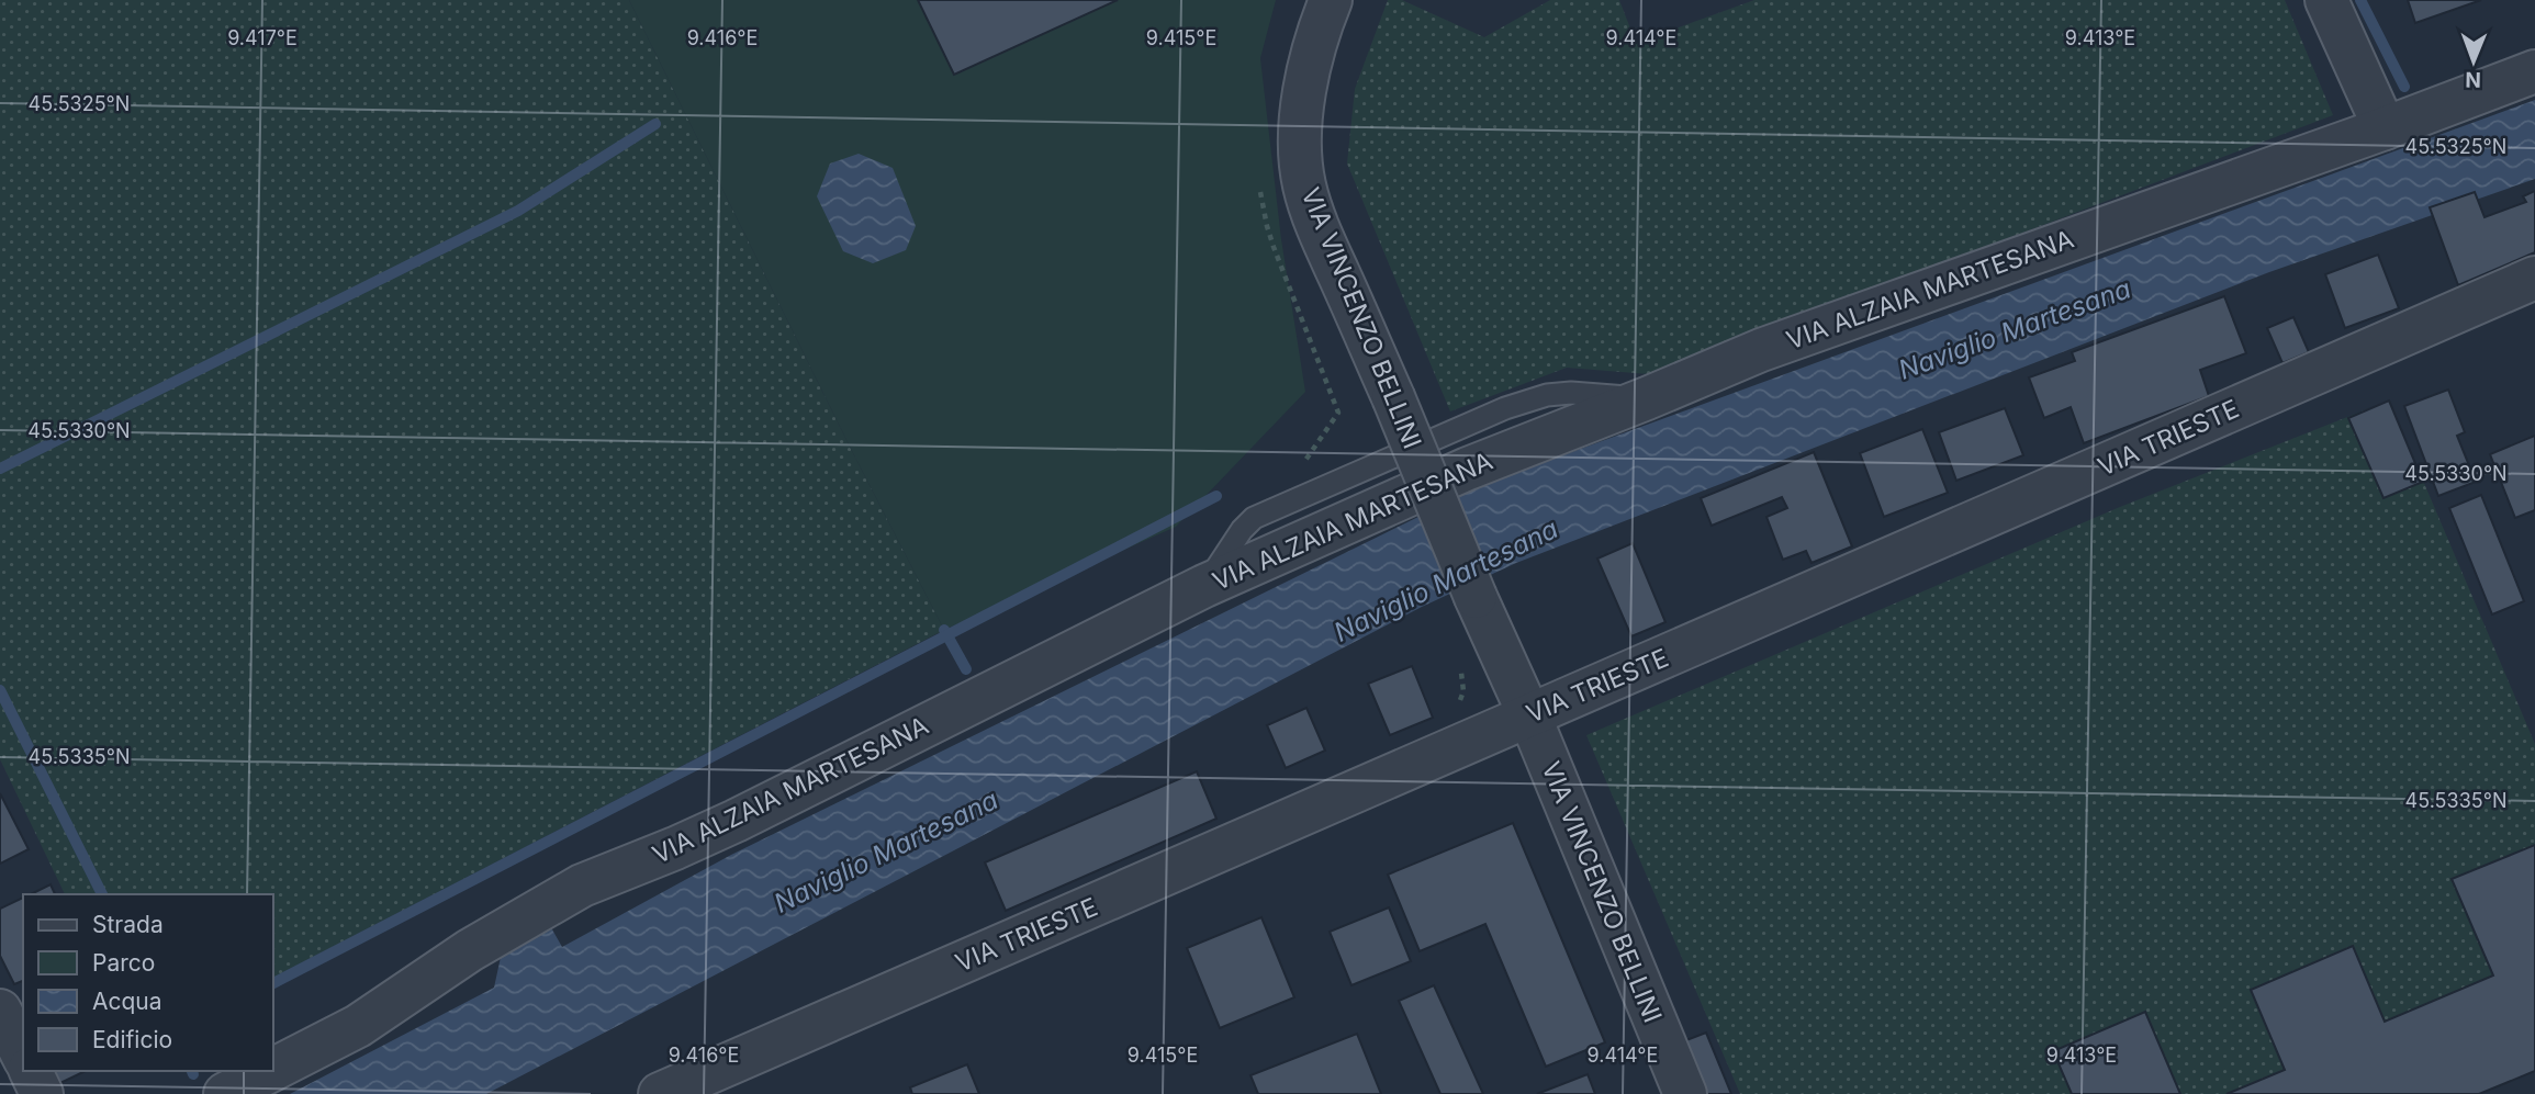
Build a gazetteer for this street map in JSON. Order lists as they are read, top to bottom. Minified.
{"streets":{"street":["VIA ALZAIA MARTESANA","VIA VINCENZO BELLINI","VIA TRIESTE"]},"crossings":[["VIA VINCENZO BELLINI","VIA TRIESTE"]],"water":["Naviglio Martesana"],"legend":["Strada","Parco","Acqua","Edificio"],"north":"bottom","coordinates":["9.417°E","9.416°E","9.415°E","9.414°E","9.413°E","45.5325°N","45.5330°N","45.5335°N"]}
